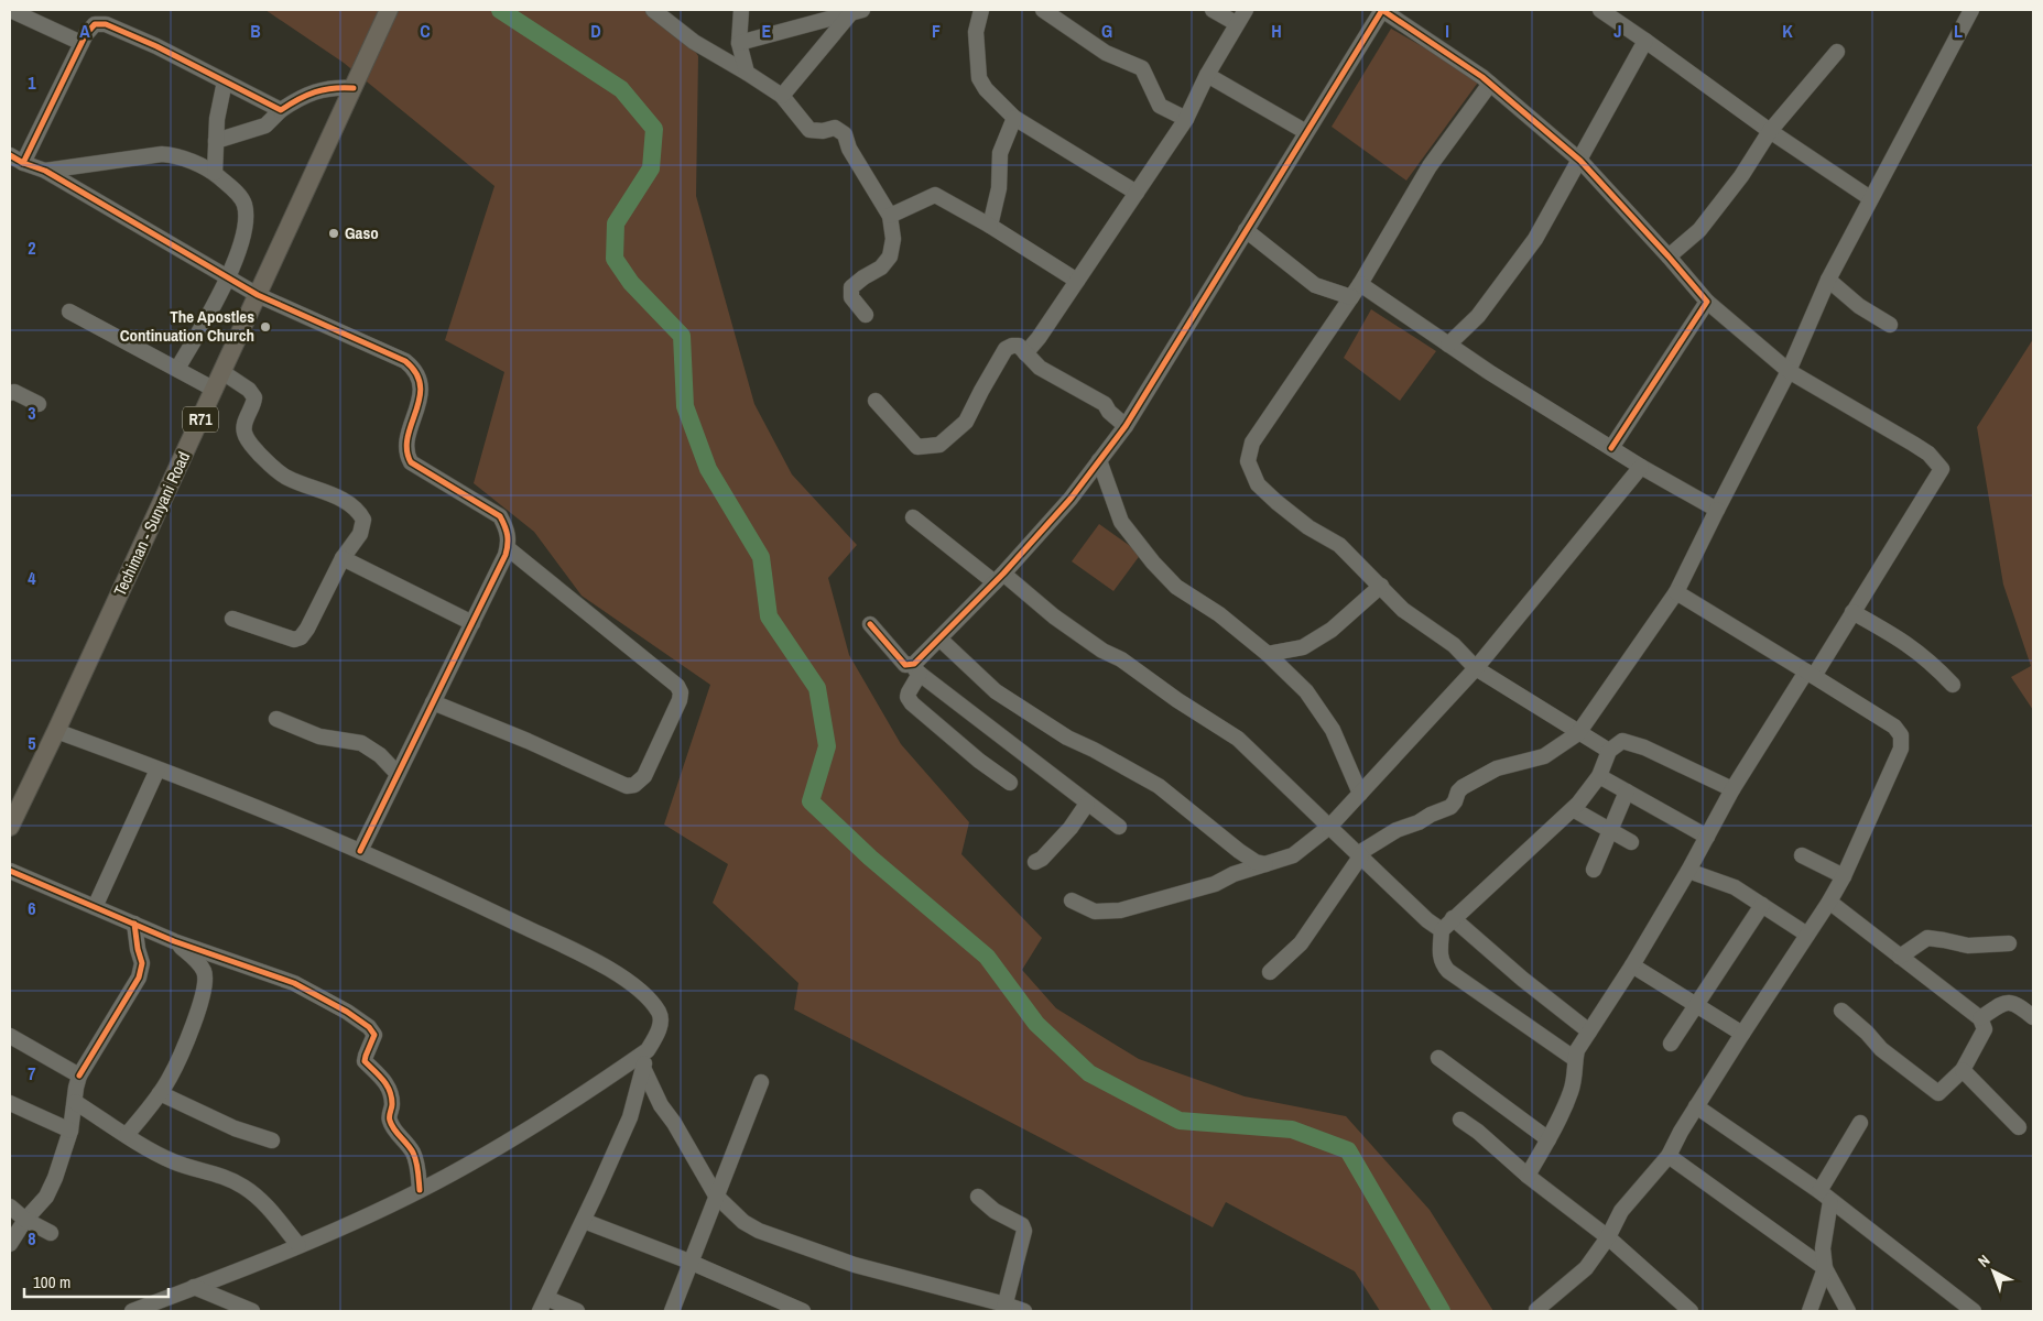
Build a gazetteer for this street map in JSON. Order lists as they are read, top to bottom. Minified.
{"streets":{"main road":["R71","Techiman - Sunyani Road"]},"places":["Gaso","The Apostles Continuation Church"],"scale_bar":"100 m","north":"top left","grid":{"columns":["A","B","C","D","E","F","G","H","I","J","K","L"],"rows":["1","2","3","4","5","6","7","8"]}}
